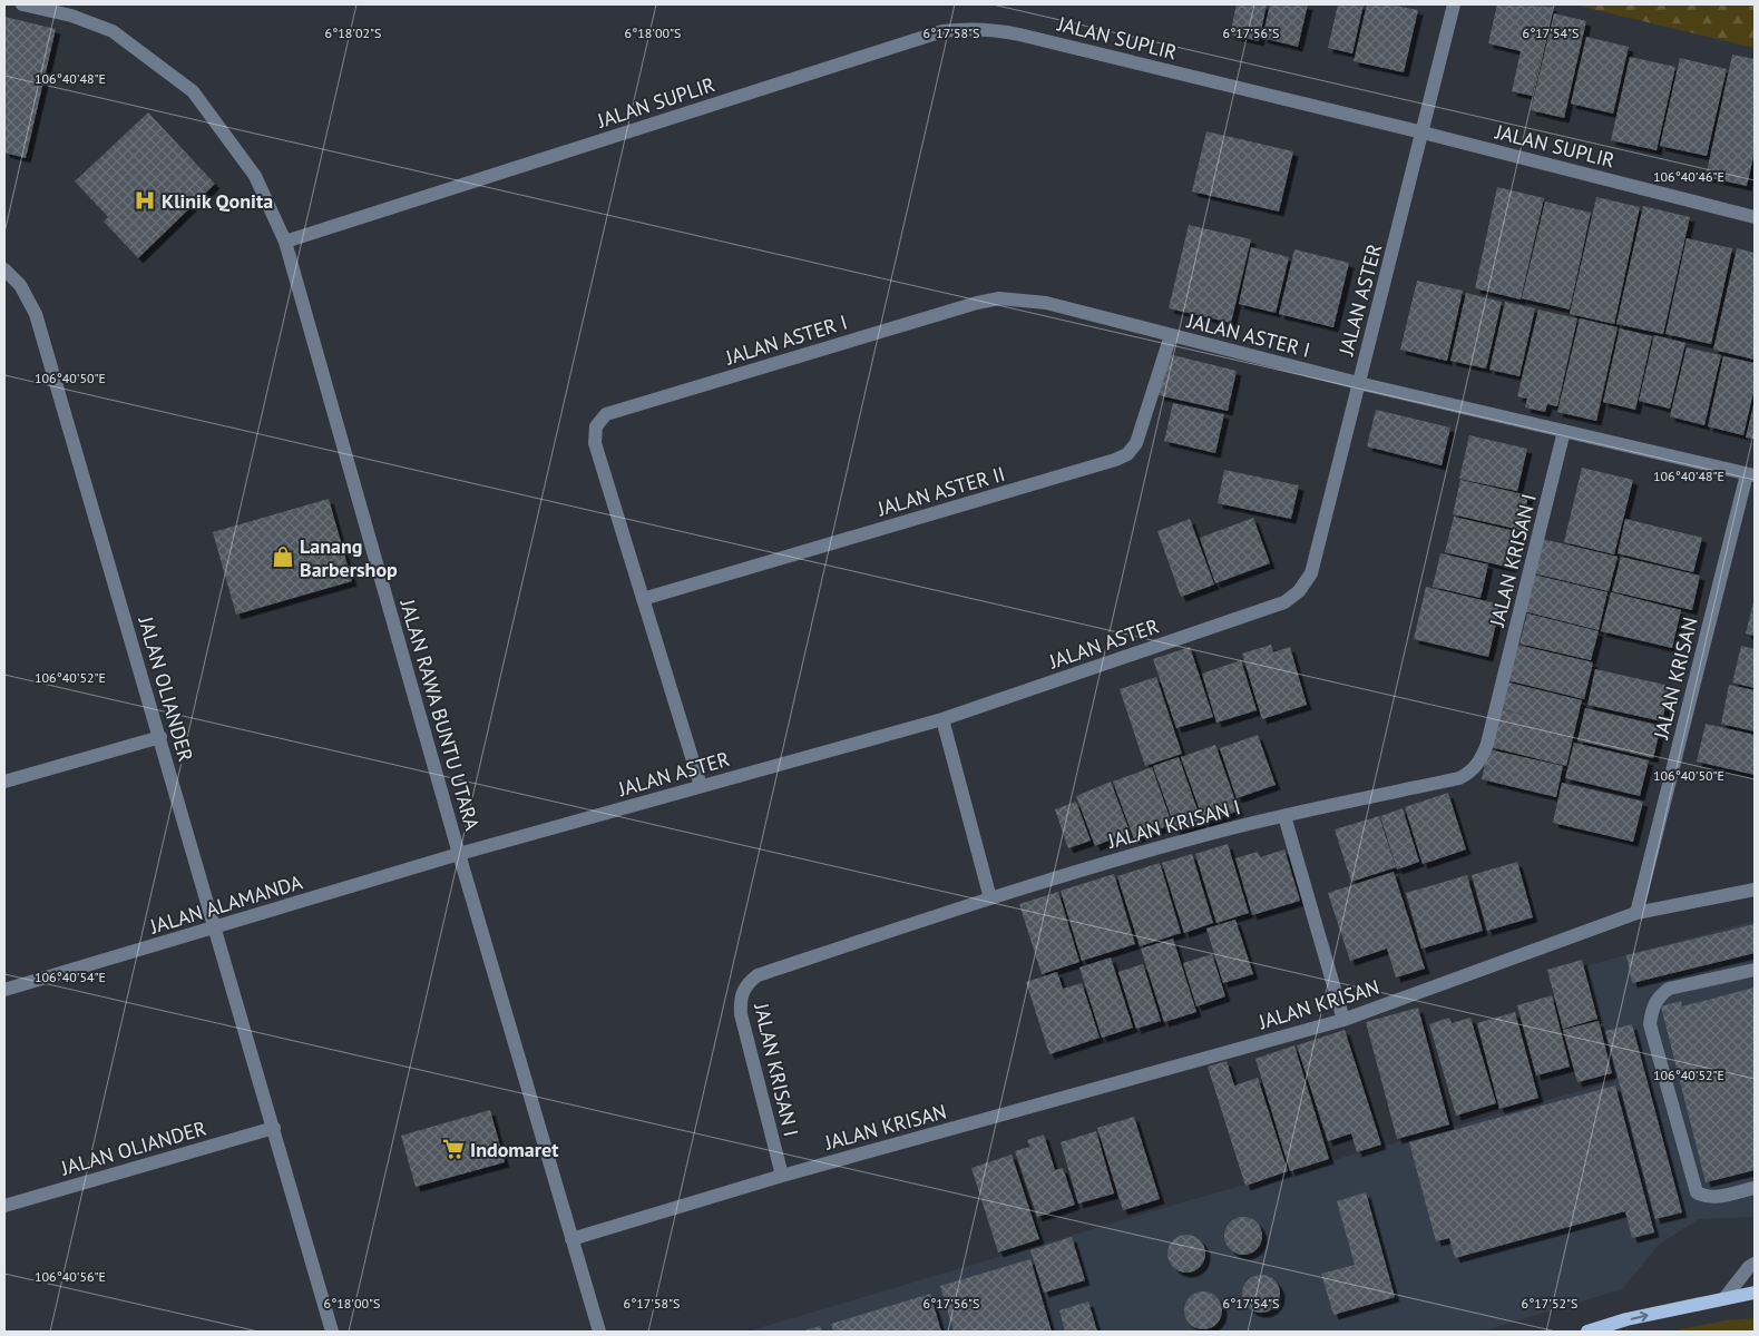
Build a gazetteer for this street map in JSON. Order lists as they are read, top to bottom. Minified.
{"streets":{"street":["JALAN SUPLIR","JALAN ASTER","JALAN ASTER I","JALAN ASTER II","JALAN KRISAN I","JALAN KRISAN","JALAN OLIANDER","JALAN RAWA BUNTU UTARA","JALAN ALAMANDA"]},"crossings":[["JALAN SUPLIR","JALAN ASTER"],["JALAN SUPLIR","JALAN RAWA BUNTU UTARA"],["JALAN ASTER","JALAN ASTER I"],["JALAN ASTER","JALAN RAWA BUNTU UTARA"],["JALAN ASTER","JALAN ALAMANDA"],["JALAN ASTER I","JALAN ASTER II"],["JALAN ASTER I","JALAN KRISAN I"],["JALAN ASTER I","JALAN KRISAN"],["JALAN KRISAN I","JALAN KRISAN"],["JALAN KRISAN","JALAN RAWA BUNTU UTARA"],["JALAN OLIANDER","JALAN ALAMANDA"],["JALAN RAWA BUNTU UTARA","JALAN ALAMANDA"]],"places":{"hospital":["Klinik Qonita"],"shop":["Lanang Barbershop"],"supermarket":["Indomaret"]},"coordinates":["6°18'02\"S","6°18'00\"S","6°17'58\"S","6°17'56\"S","6°17'54\"S","106°40'48\"E","106°40'46\"E","106°40'50\"E","106°40'52\"E","106°40'54\"E","106°40'56\"E","6°17'52\"S"]}
